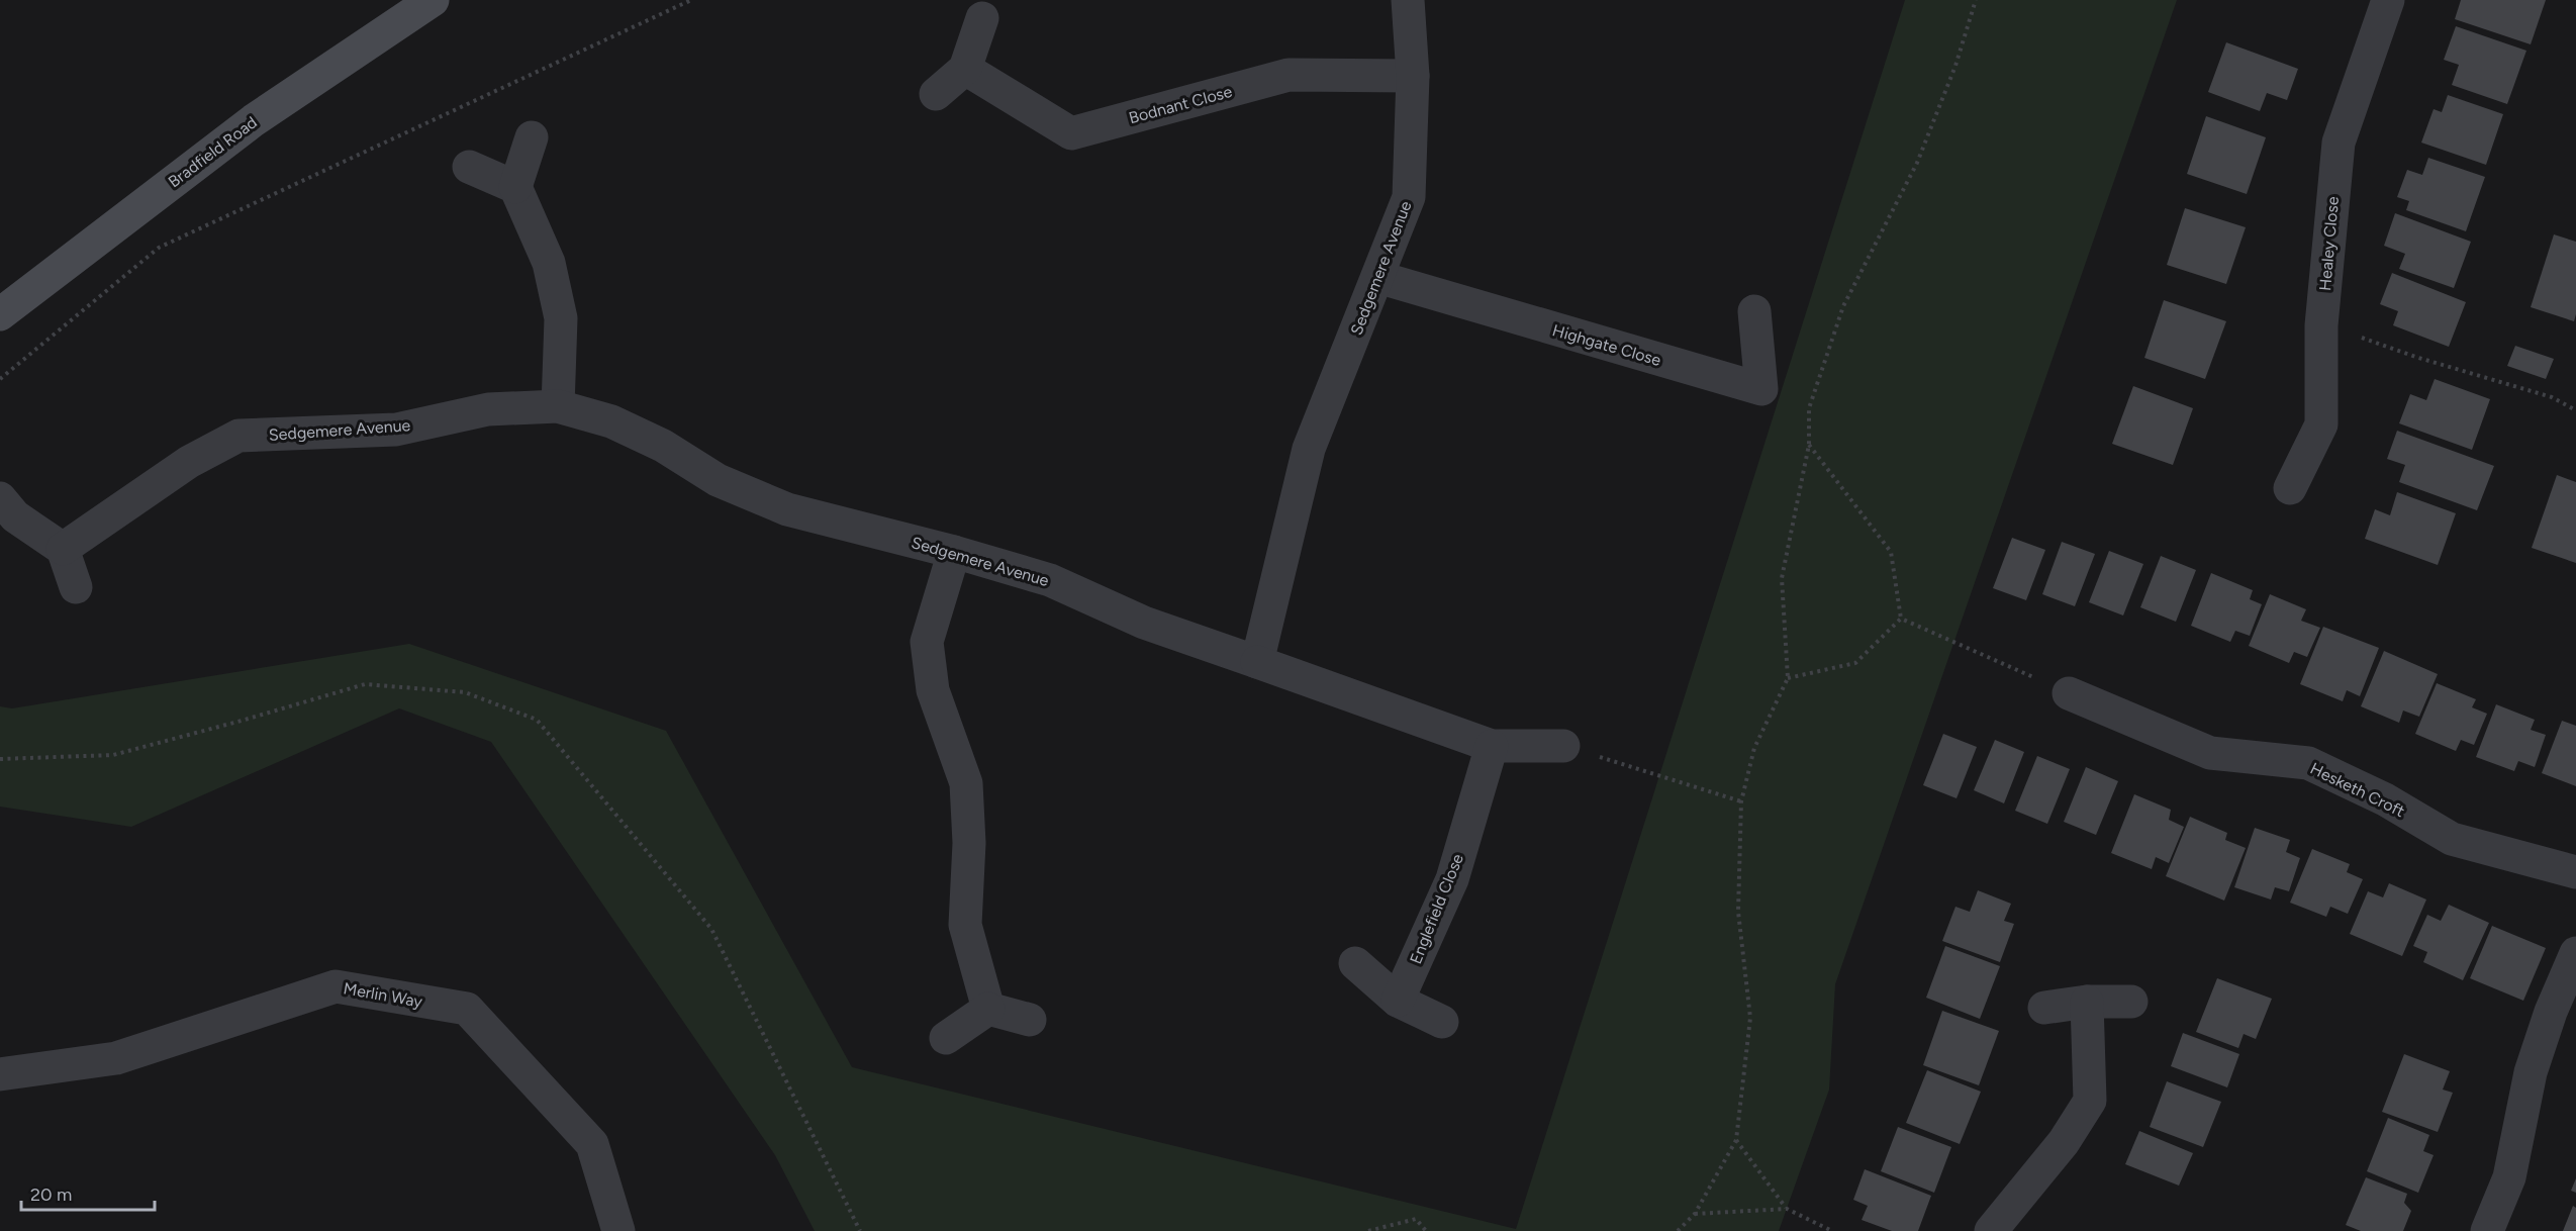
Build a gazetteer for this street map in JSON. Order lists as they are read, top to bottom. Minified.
{"streets":{"main road":["Bradfield Road"],"street":["Bodnant Close","Healey Close","Sedgemere Avenue","Highgate Close","Hesketh Croft","Englefield Close","Merlin Way"]},"crossings":[["Bodnant Close","Sedgemere Avenue"],["Sedgemere Avenue","Highgate Close"]],"scale_bar":"20 m"}
